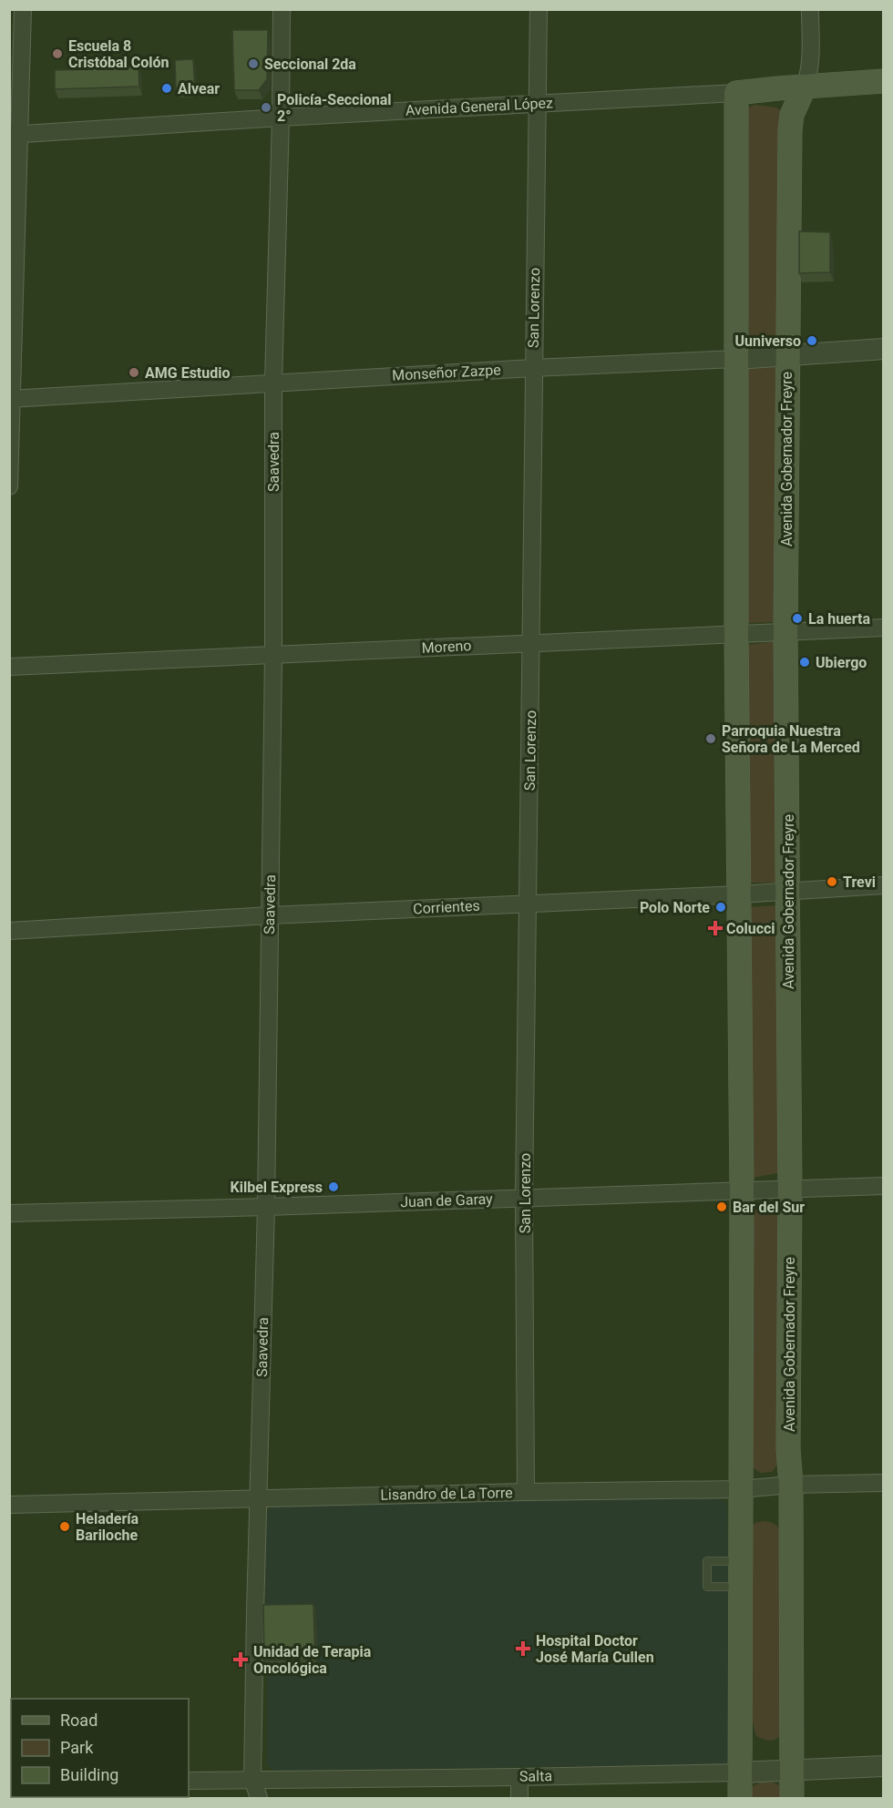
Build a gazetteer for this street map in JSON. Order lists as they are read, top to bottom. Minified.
{"streets":{"main road":["Avenida General López","Avenida Gobernador Freyre"],"street":["San Lorenzo","Monseñor Zazpe","Saavedra","Moreno","Corrientes","Juan de Garay","Lisandro de La Torre","Salta"]},"crossings":[["Avenida General López","San Lorenzo"],["Avenida General López","Avenida Gobernador Freyre"],["Avenida General López","Saavedra"],["San Lorenzo","Monseñor Zazpe"],["San Lorenzo","Moreno"],["San Lorenzo","Corrientes"],["San Lorenzo","Juan de Garay"],["San Lorenzo","Lisandro de La Torre"],["Monseñor Zazpe","Avenida Gobernador Freyre"],["Monseñor Zazpe","Saavedra"],["Avenida Gobernador Freyre","Moreno"],["Avenida Gobernador Freyre","Corrientes"],["Avenida Gobernador Freyre","Juan de Garay"],["Avenida Gobernador Freyre","Lisandro de La Torre"],["Avenida Gobernador Freyre","Salta"],["Saavedra","Moreno"],["Saavedra","Corrientes"],["Saavedra","Juan de Garay"],["Saavedra","Lisandro de La Torre"],["Saavedra","Salta"]],"places":{"other":["Escuela 8 Cristóbal Colón","Seccional 2da","Alvear","Policía-Seccional 2°","Uuniverso","AMG Estudio","La huerta","Ubiergo","Parroquia Nuestra Señora de La Merced","Trevi","Polo Norte","Kilbel Express","Bar del Sur","Heladería Bariloche"],"health":["Colucci","Hospital Doctor José María Cullen","Unidad de Terapia Oncológica"]},"legend":["Road","Park","Building"]}
